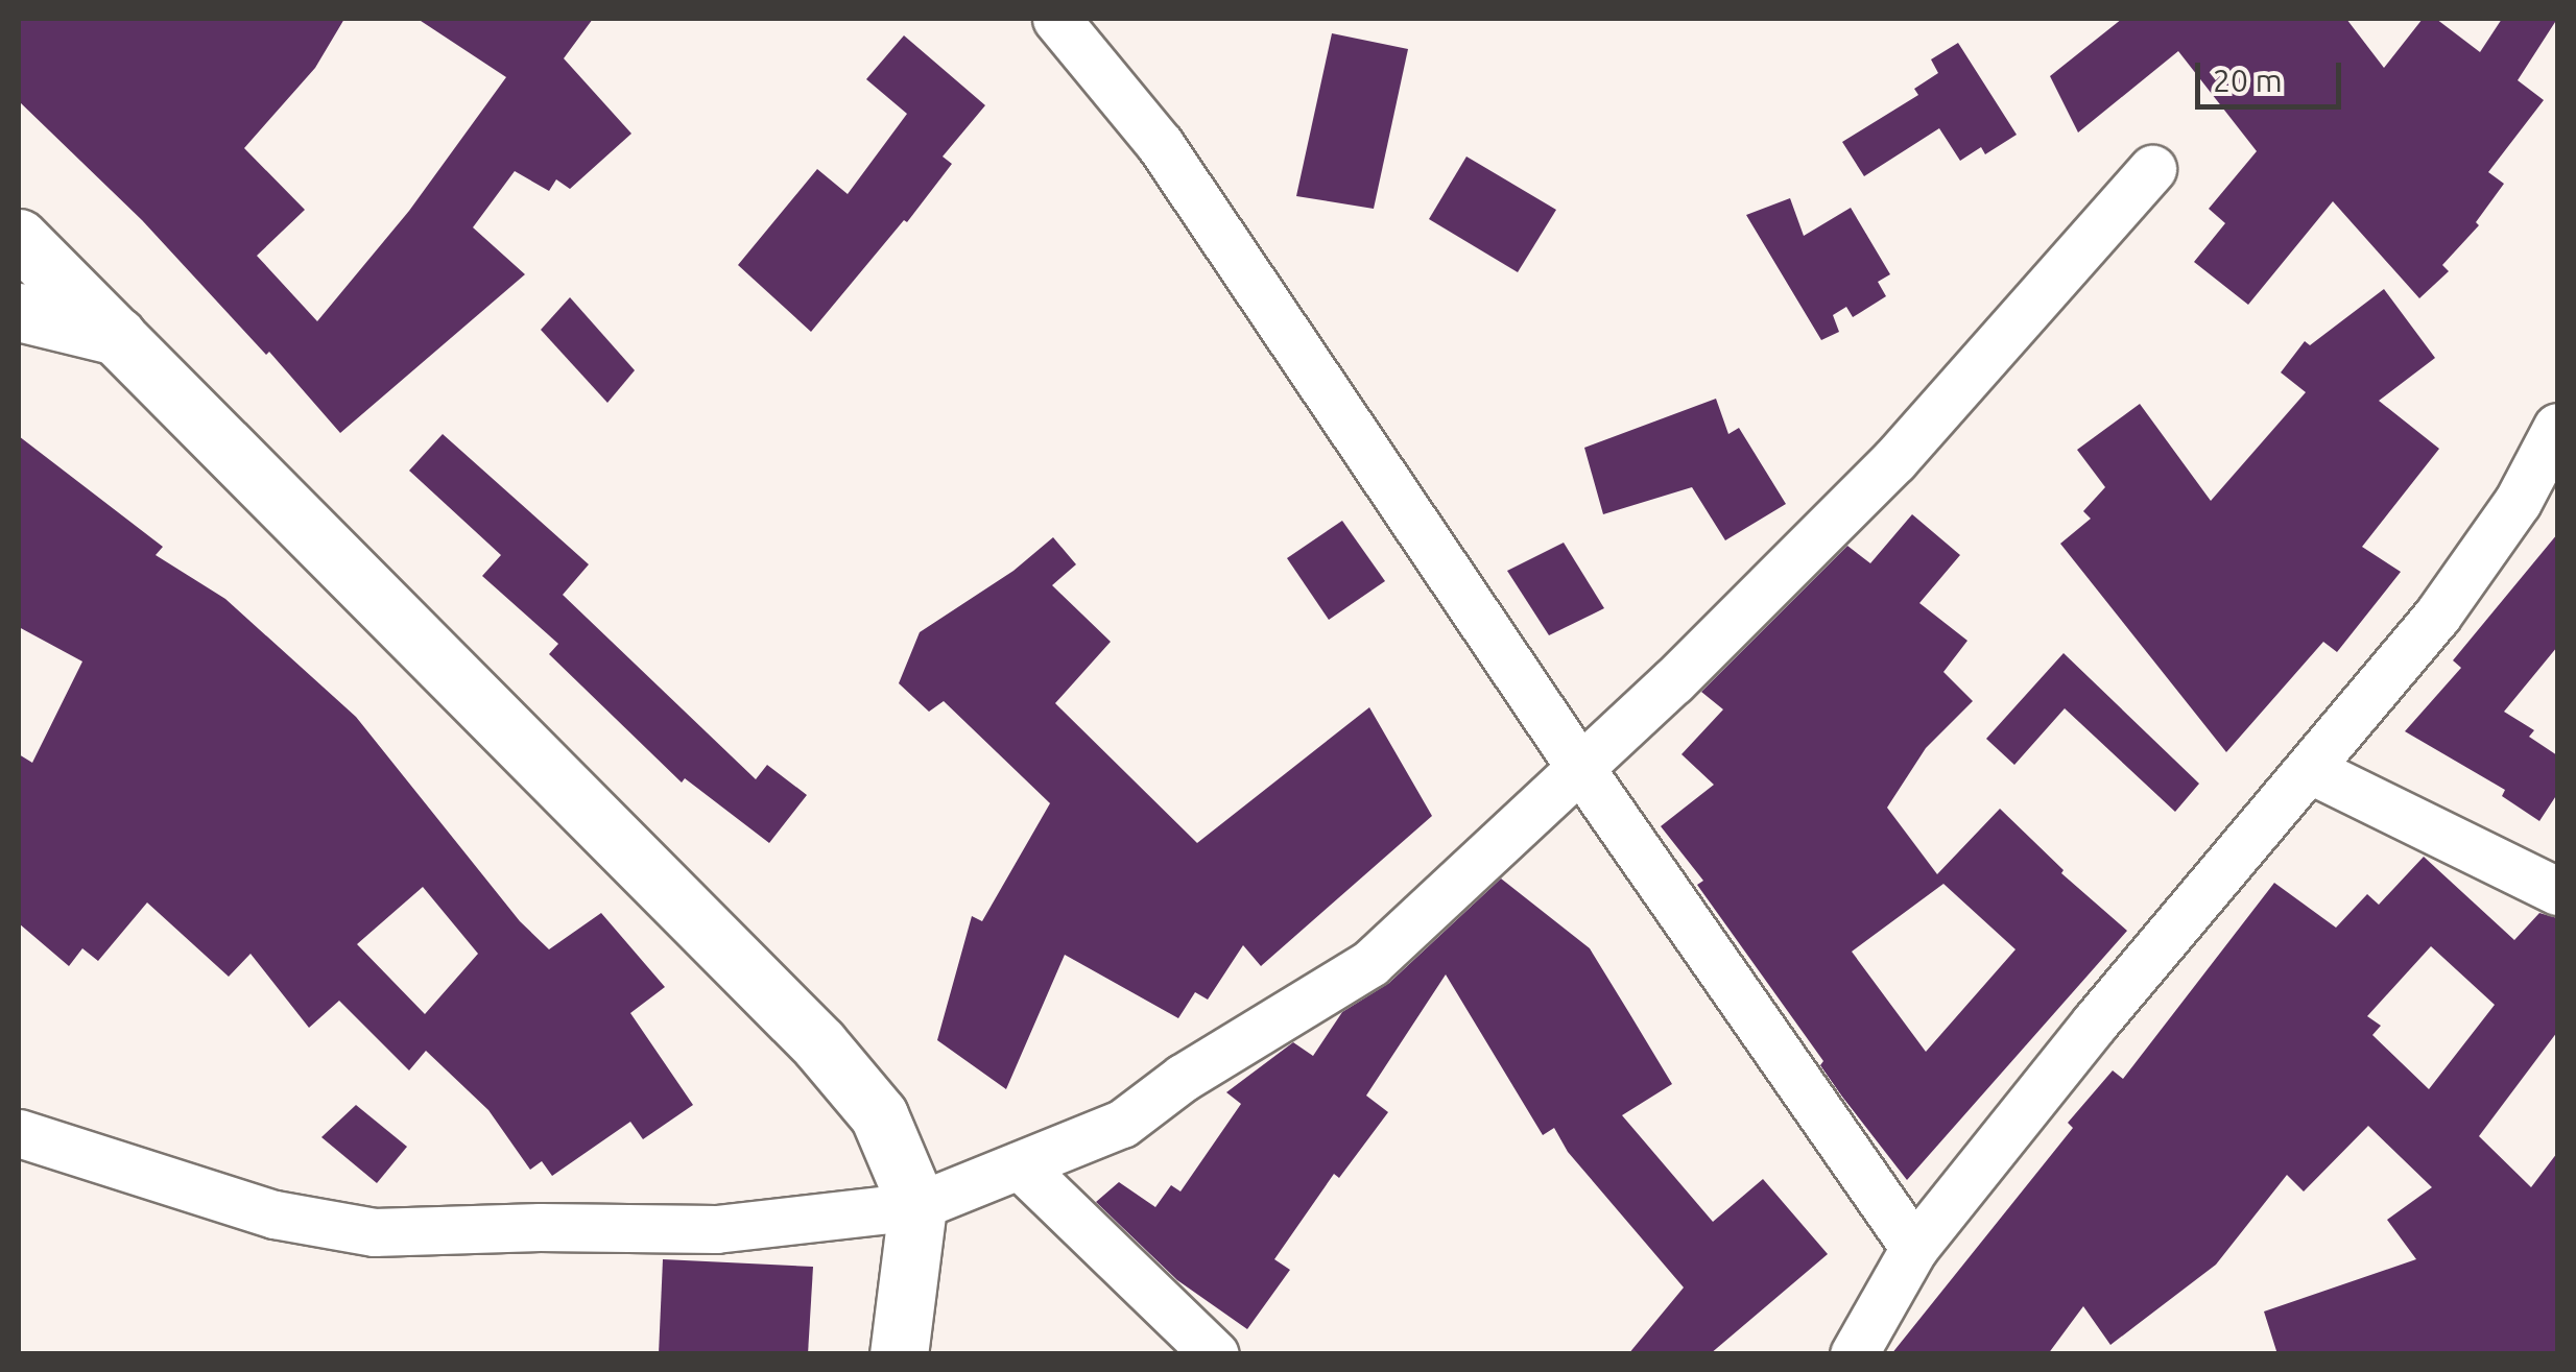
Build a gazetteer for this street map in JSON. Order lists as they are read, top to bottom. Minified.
{"scale_bar":"20 m"}
